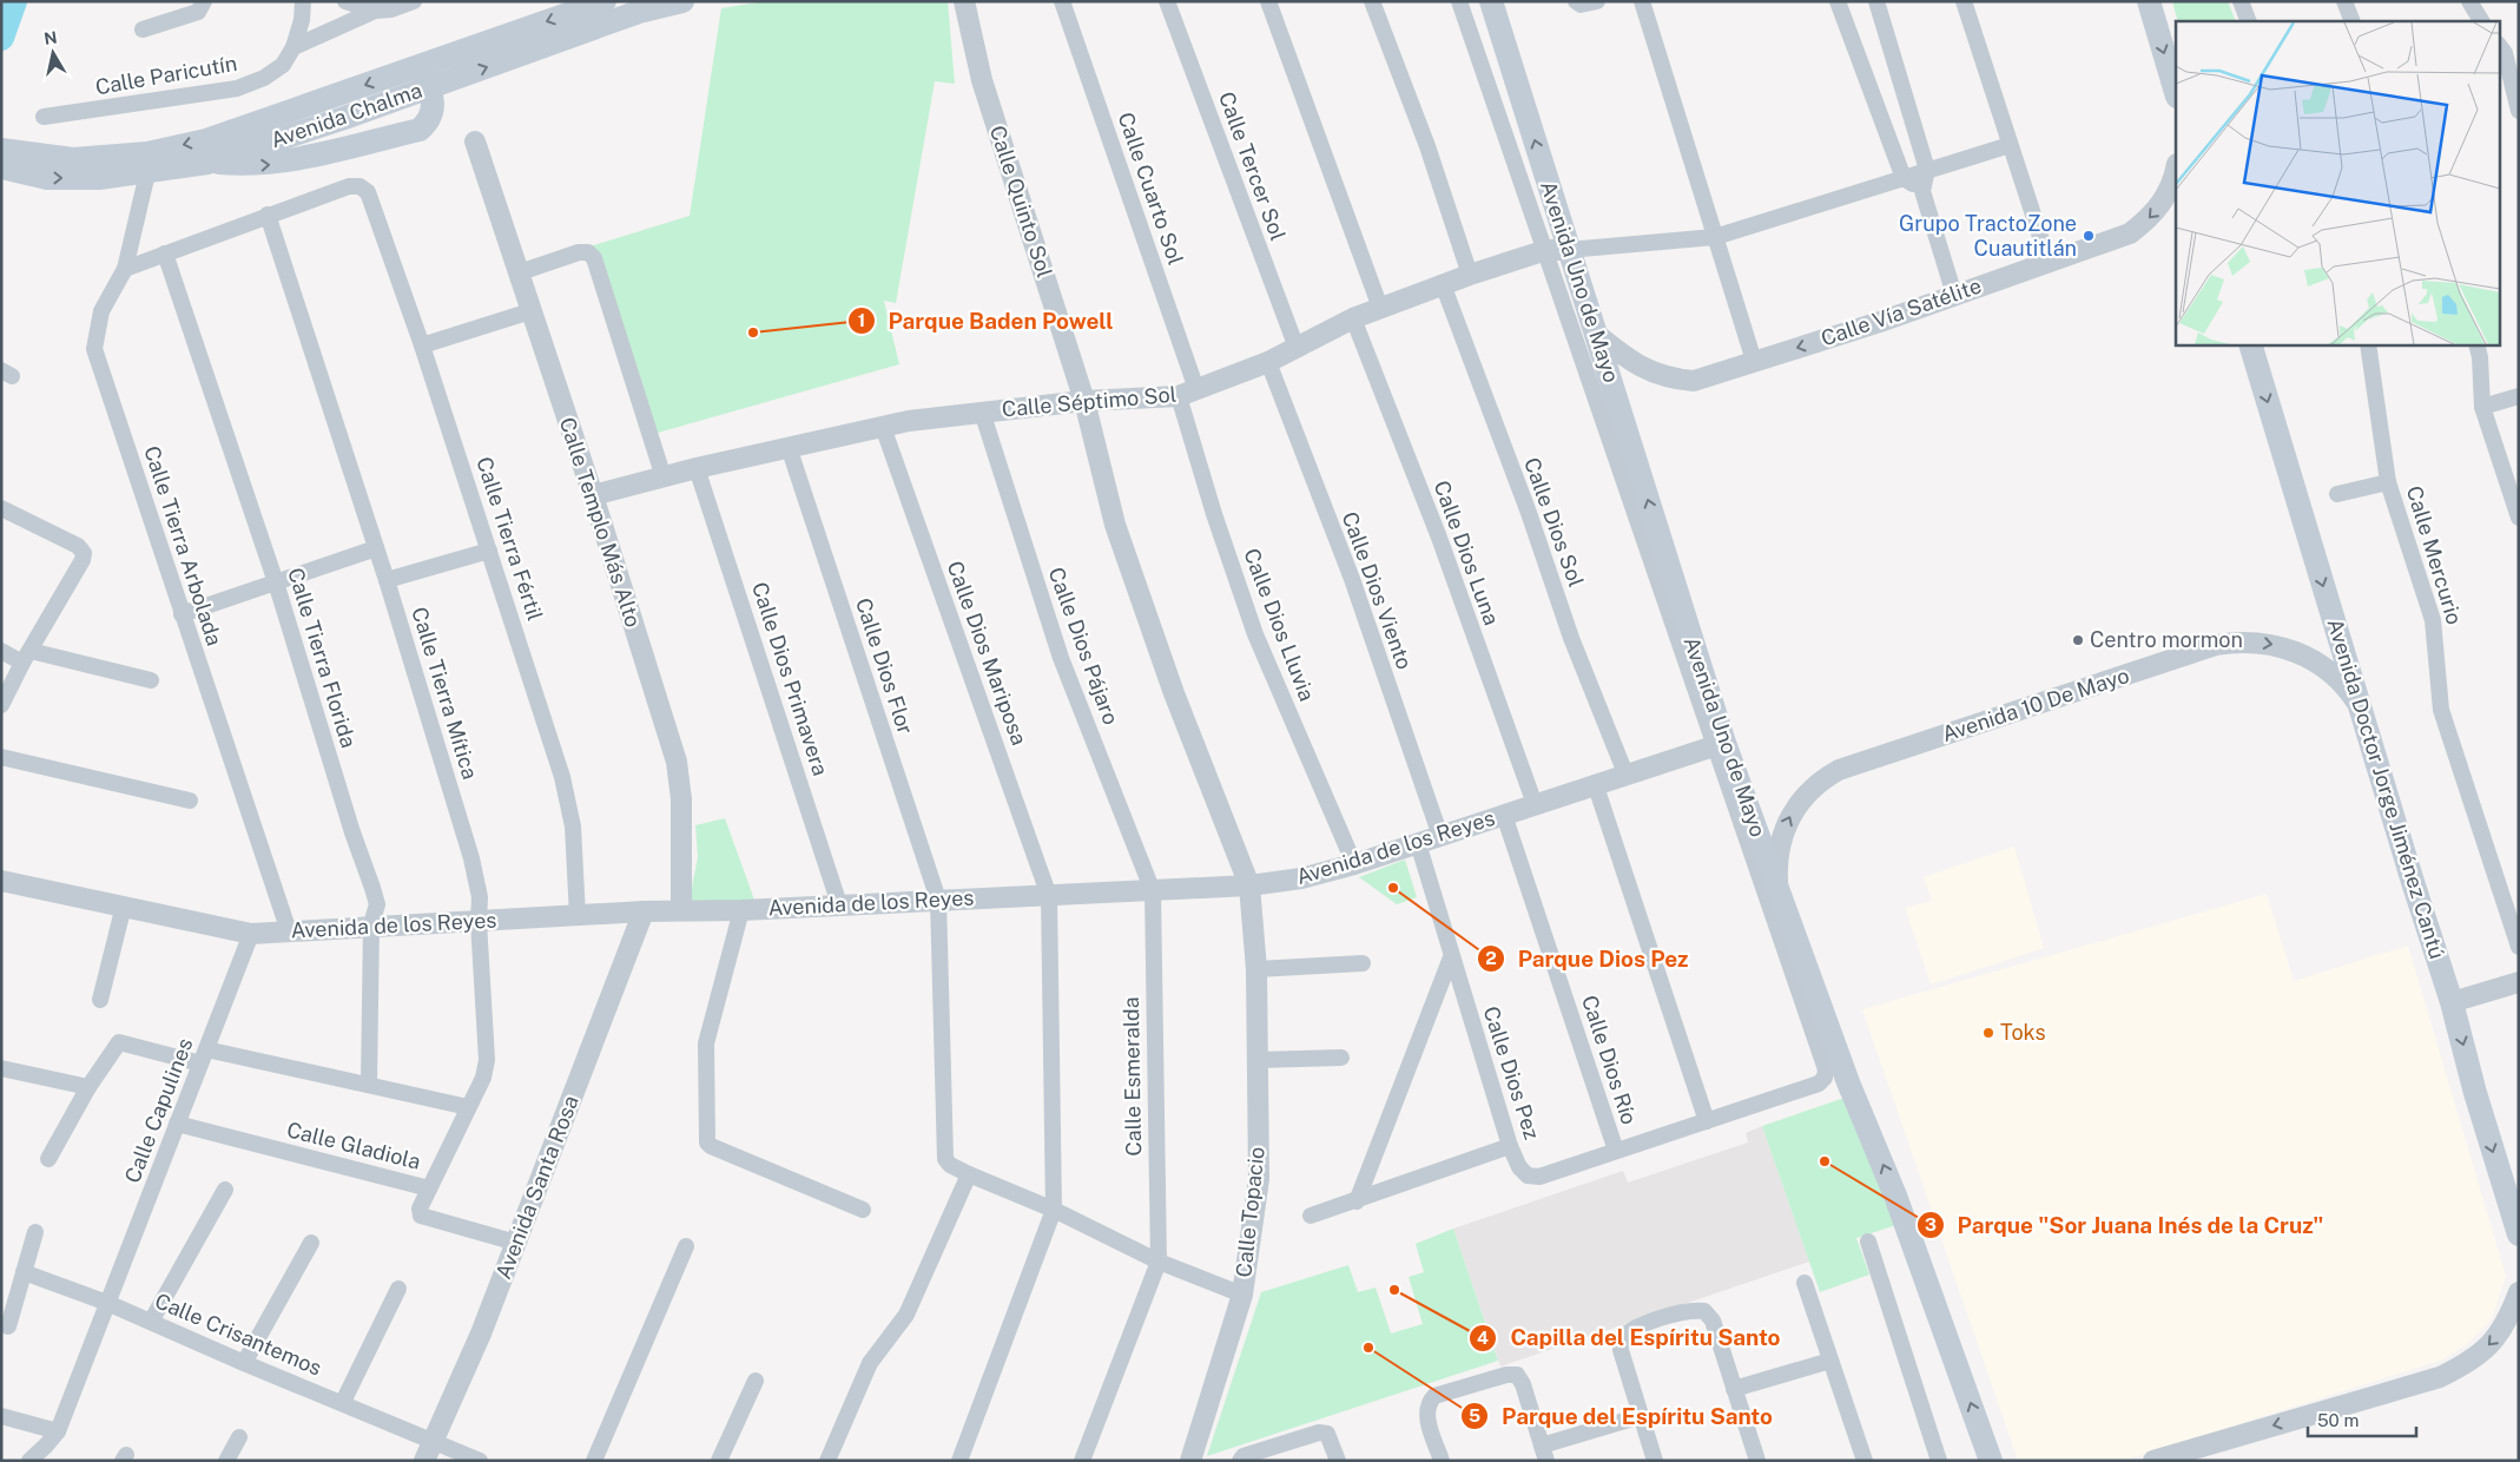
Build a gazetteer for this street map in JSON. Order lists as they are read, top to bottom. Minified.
{"streets":{"main road":["Avenida Chalma","Avenida Uno de Mayo","Avenida Doctor Jorge Jiménez Cantú"],"street":["Calle Paricutín","Calle Tercer Sol","Calle Cuarto Sol","Calle Quinto Sol","Calle Vía Satélite","Calle Séptimo Sol","Calle Templo Más Alto","Calle Dios Sol","Calle Tierra Fértil","Calle Tierra Arbolada","Calle Dios Luna","Calle Mercurio","Calle Dios Viento","Calle Dios Lluvia","Calle Dios Pájaro","Calle Dios Mariposa","Calle Tierra Florida","Calle Dios Flor","Calle Dios Primavera","Calle Tierra Mítica","Avenida 10 De Mayo","Avenida de los Reyes","Calle Dios Río","Calle Dios Pez","Calle Esmeralda","Calle Capulines","Calle Gladiola","Avenida Santa Rosa","Calle Topacio","Calle Crisantemos"]},"crossings":[["Avenida Chalma","Calle Tierra Arbolada"],["Calle Tercer Sol","Calle Séptimo Sol"],["Calle Cuarto Sol","Calle Séptimo Sol"],["Calle Cuarto Sol","Calle Dios Lluvia"],["Calle Quinto Sol","Calle Séptimo Sol"],["Calle Quinto Sol","Avenida de los Reyes"],["Calle Quinto Sol","Calle Topacio"],["Avenida Uno de Mayo","Calle Vía Satélite"],["Avenida Uno de Mayo","Calle Séptimo Sol"],["Avenida Uno de Mayo","Avenida 10 De Mayo"],["Avenida Uno de Mayo","Avenida de los Reyes"],["Calle Séptimo Sol","Calle Templo Más Alto"],["Calle Séptimo Sol","Calle Dios Sol"],["Calle Séptimo Sol","Calle Dios Luna"],["Calle Séptimo Sol","Calle Dios Viento"],["Calle Séptimo Sol","Calle Dios Lluvia"],["Calle Séptimo Sol","Calle Dios Pájaro"],["Calle Séptimo Sol","Calle Dios Mariposa"],["Calle Séptimo Sol","Calle Dios Flor"],["Calle Séptimo Sol","Calle Dios Primavera"],["Calle Templo Más Alto","Avenida de los Reyes"],["Calle Dios Sol","Avenida de los Reyes"],["Calle Tierra Fértil","Calle Tierra Mítica"],["Calle Tierra Fértil","Avenida de los Reyes"],["Calle Tierra Arbolada","Avenida de los Reyes"],["Calle Dios Luna","Avenida de los Reyes"],["Calle Dios Viento","Avenida de los Reyes"],["Calle Dios Lluvia","Avenida de los Reyes"],["Calle Dios Pájaro","Avenida de los Reyes"],["Calle Dios Pájaro","Calle Esmeralda"],["Calle Dios Mariposa","Avenida de los Reyes"],["Calle Tierra Florida","Avenida de los Reyes"],["Calle Dios Flor","Avenida de los Reyes"],["Calle Dios Primavera","Avenida de los Reyes"],["Calle Tierra Mítica","Avenida de los Reyes"],["Calle Tierra Mítica","Calle Gladiola"],["Avenida 10 De Mayo","Avenida Doctor Jorge Jiménez Cantú"],["Avenida de los Reyes","Calle Dios Río"],["Avenida de los Reyes","Calle Dios Pez"],["Avenida de los Reyes","Calle Esmeralda"],["Avenida de los Reyes","Calle Capulines"],["Avenida de los Reyes","Avenida Santa Rosa"],["Avenida de los Reyes","Calle Topacio"],["Calle Dios Río","Calle Dios Pez"],["Calle Capulines","Calle Gladiola"],["Calle Capulines","Calle Crisantemos"],["Calle Gladiola","Avenida Santa Rosa"],["Avenida Santa Rosa","Calle Crisantemos"]],"one_way":["Avenida Uno de Mayo","Avenida 10 De Mayo","Avenida Doctor Jorge Jiménez Cantú"],"places":["Grupo TractoZone Cuautitlán","Parque Baden Powell","Centro mormon","Parque Dios Pez","Toks","Parque \"Sor Juana Inés de la Cruz\"","Capilla del Espíritu Santo","Parque del Espíritu Santo"],"scale_bar":"50 m","north":"top"}
